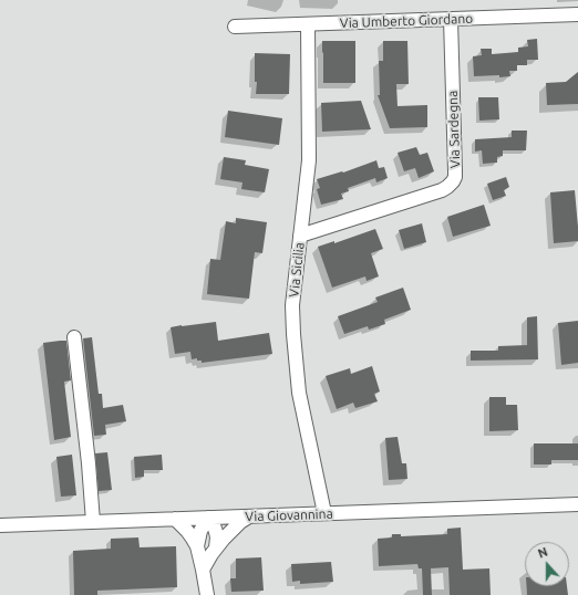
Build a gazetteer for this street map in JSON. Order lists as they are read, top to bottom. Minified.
{"streets":{"street":["Via Umberto Giordano","Via Sardegna","Via Sicilia","Via Giovannina"]},"crossings":[["Via Umberto Giordano","Via Sardegna"],["Via Umberto Giordano","Via Sicilia"],["Via Sardegna","Via Sicilia"],["Via Sicilia","Via Giovannina"]],"north":"top"}
